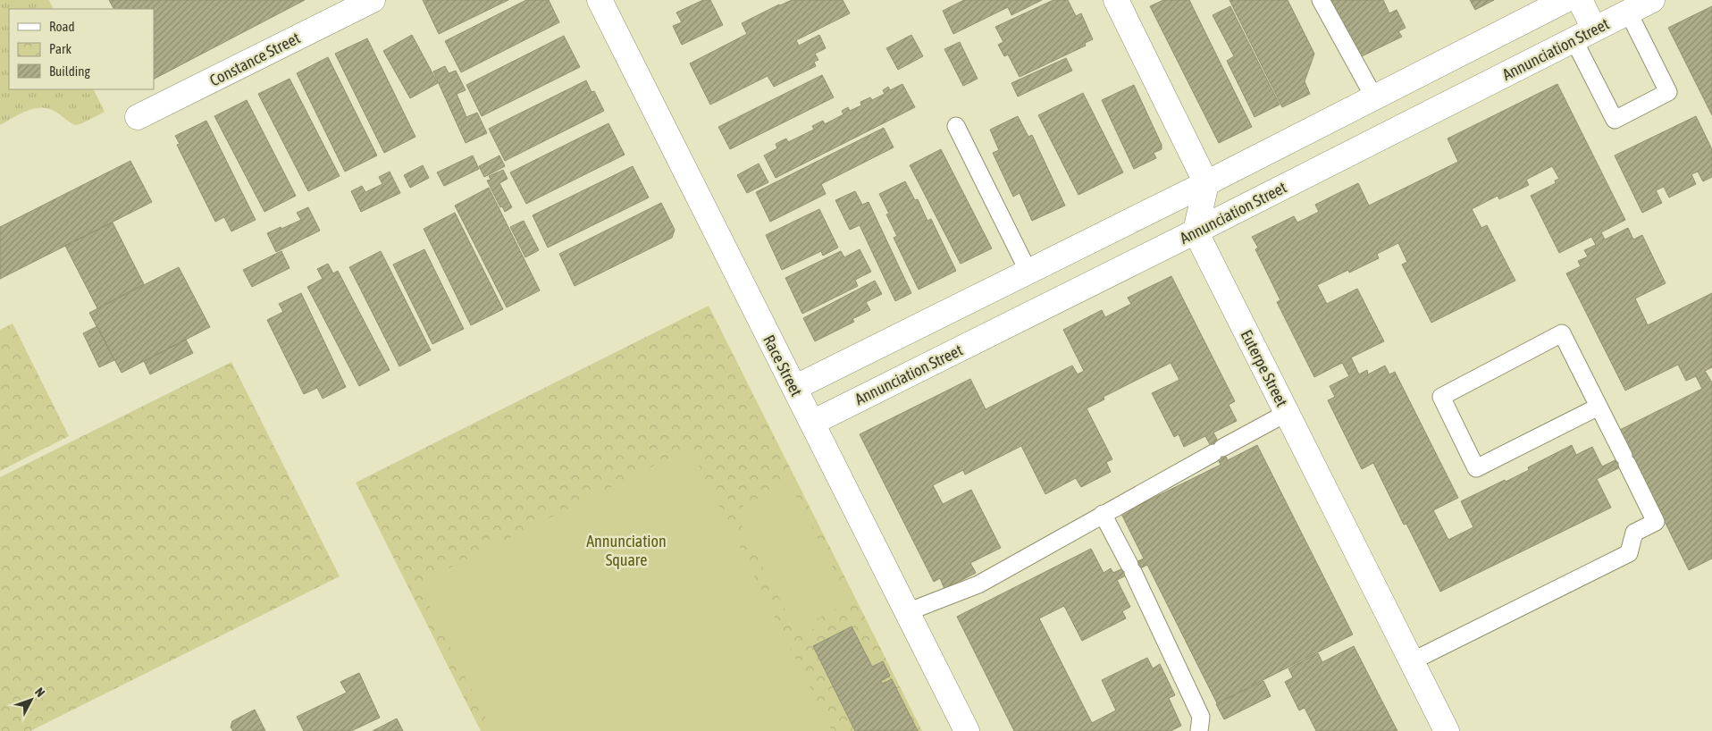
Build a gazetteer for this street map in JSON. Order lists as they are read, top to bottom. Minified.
{"streets":{"street":["Annunciation Street","Constance Street","Race Street","Euterpe Street"]},"crossings":[["Annunciation Street","Race Street"],["Annunciation Street","Euterpe Street"]],"parks":["Annunciation Square"],"legend":["Road","Park","Building"],"north":"top right"}
